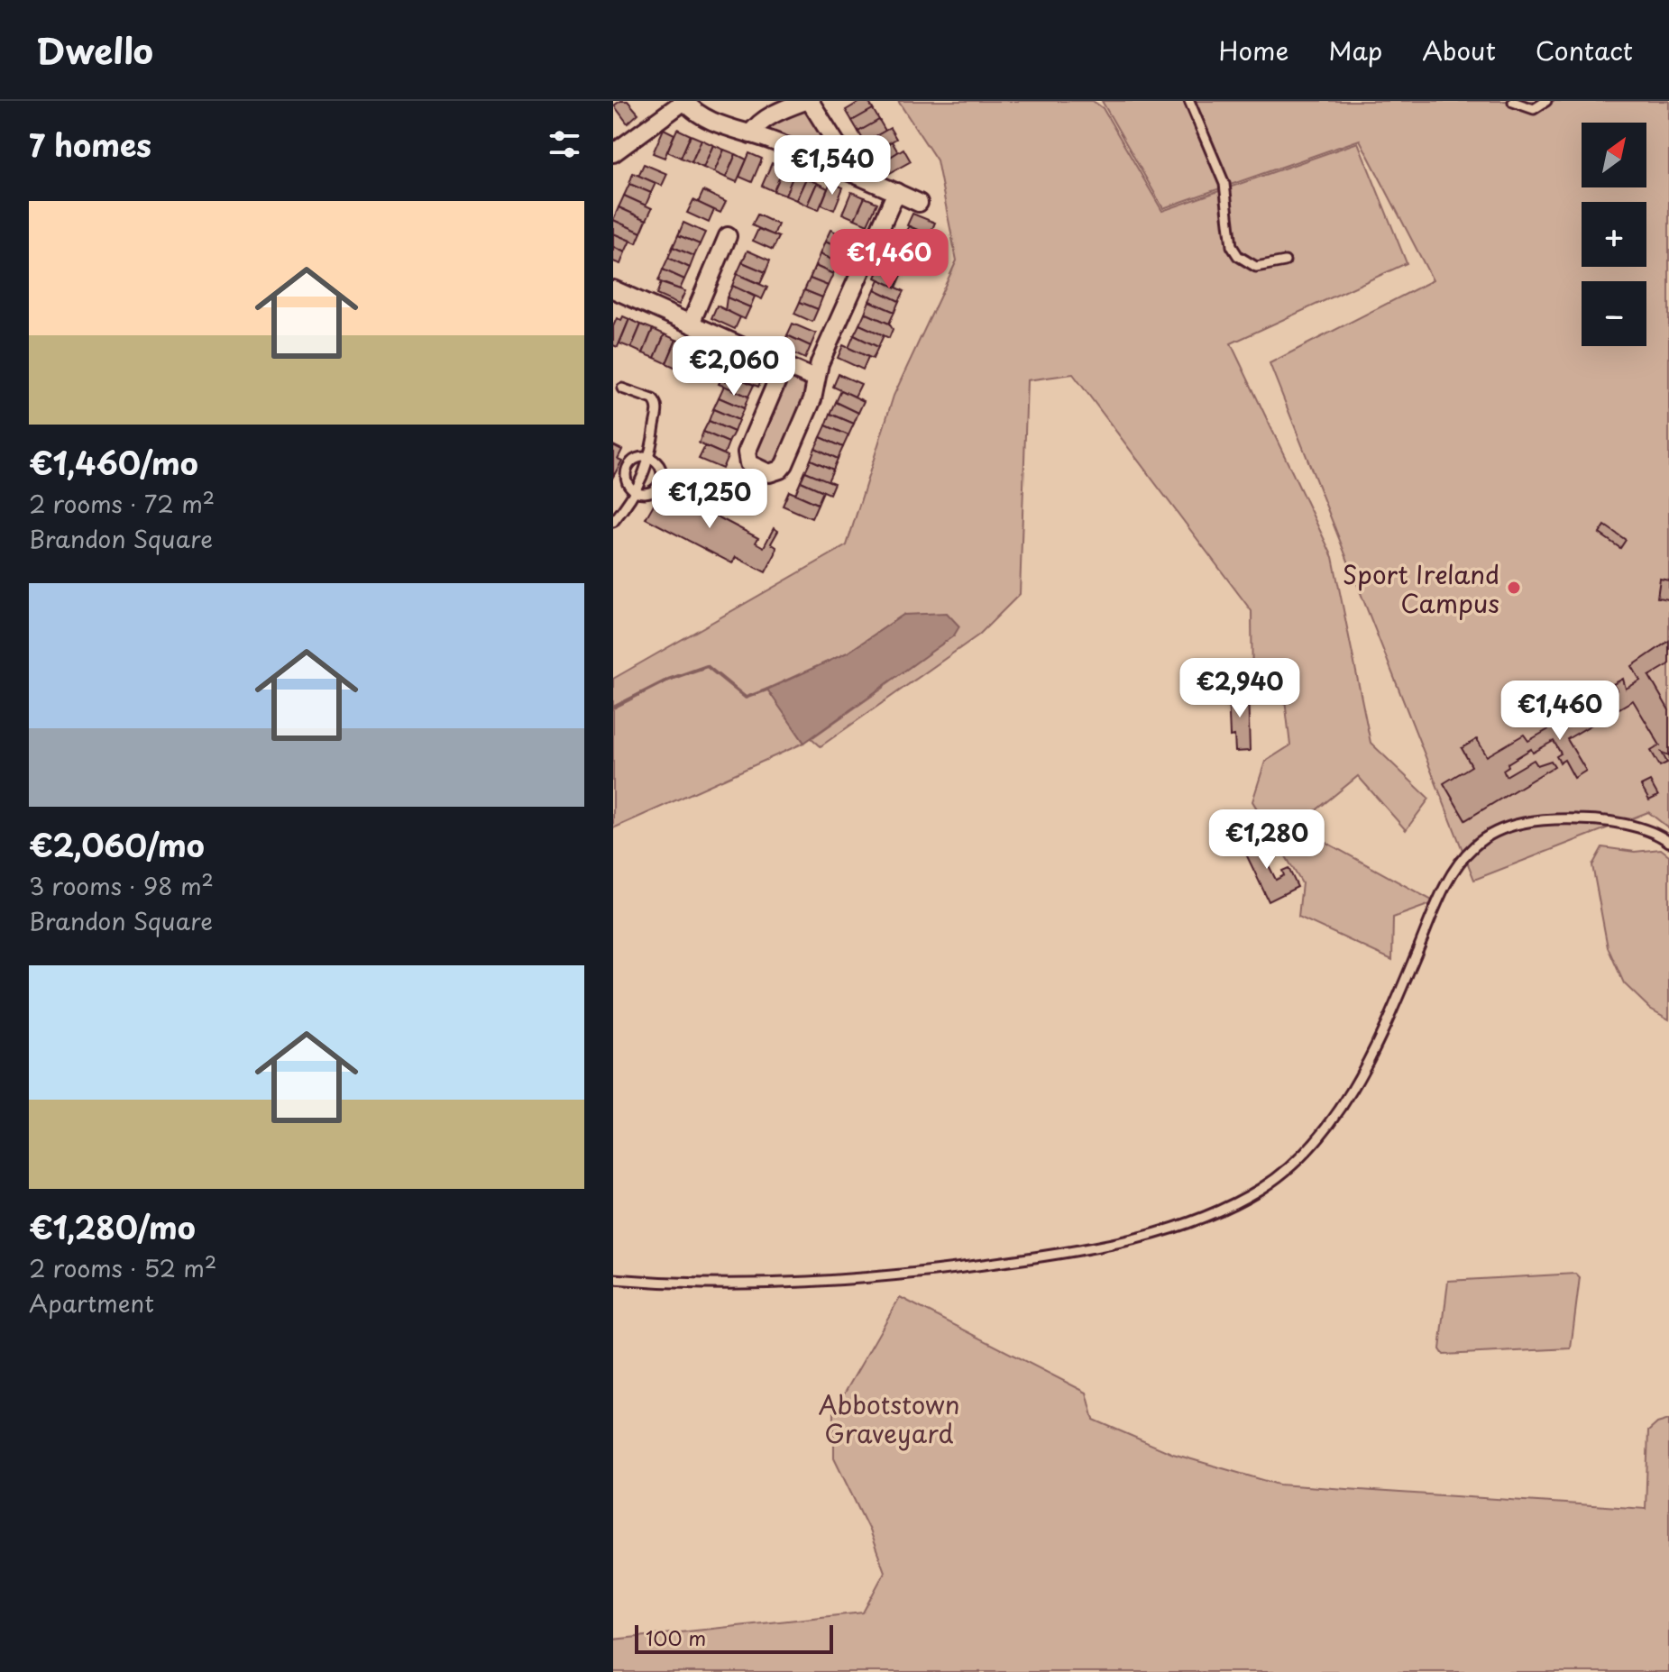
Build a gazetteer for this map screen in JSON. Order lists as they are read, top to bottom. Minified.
{"parks":["Abbotstown Graveyard"],"places":["Sport Ireland Campus"],"scale_bar":"100 m","north":"top right","page":{"header":"Dwello","nav":["Home","Map","About","Contact"],"heading":"7 homes","map_buttons":["+","−"],"price":["€1,540","€1,460","€2,060","€1,250","€2,940","€1,460","€1,280"],"list":[{"name":"€1,460/mo","note":"2 rooms · 72 m² · Brandon Square"},{"name":"€2,060/mo","note":"3 rooms · 98 m² · Brandon Square"},{"name":"€1,280/mo","note":"2 rooms · 52 m² · Apartment"}],"scale":"100 m"}}
